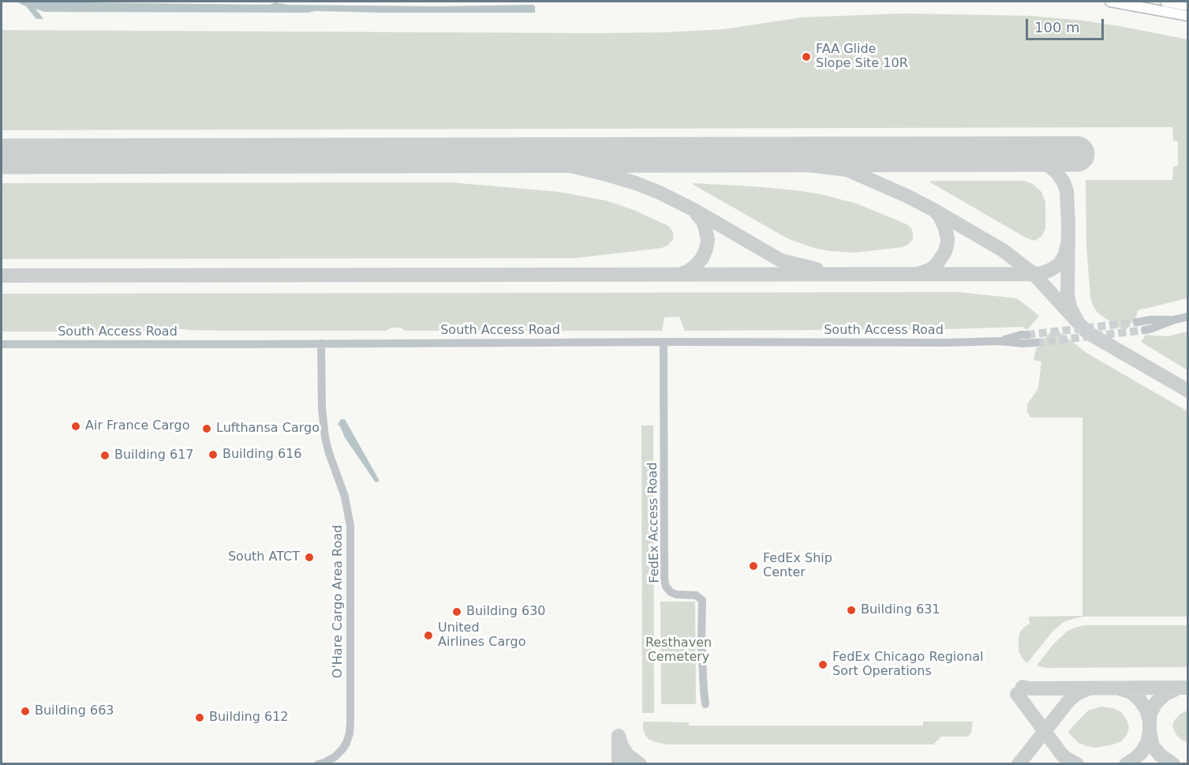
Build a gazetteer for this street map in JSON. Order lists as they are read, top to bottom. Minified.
{"streets":{"street":["South Access Road","FedEx Access Road","O'Hare Cargo Area Road"]},"crossings":[["South Access Road","FedEx Access Road"],["South Access Road","O'Hare Cargo Area Road"]],"parks":["Resthaven Cemetery"],"places":["FAA Glide Slope Site 10R","Air France Cargo","Lufthansa Cargo","Building 616","Building 617","South ATCT","FedEx Ship Center","Building 631","Building 630","United Airlines Cargo","FedEx Chicago Regional Sort Operations","Building 663","Building 612"],"scale_bar":"100 m"}
